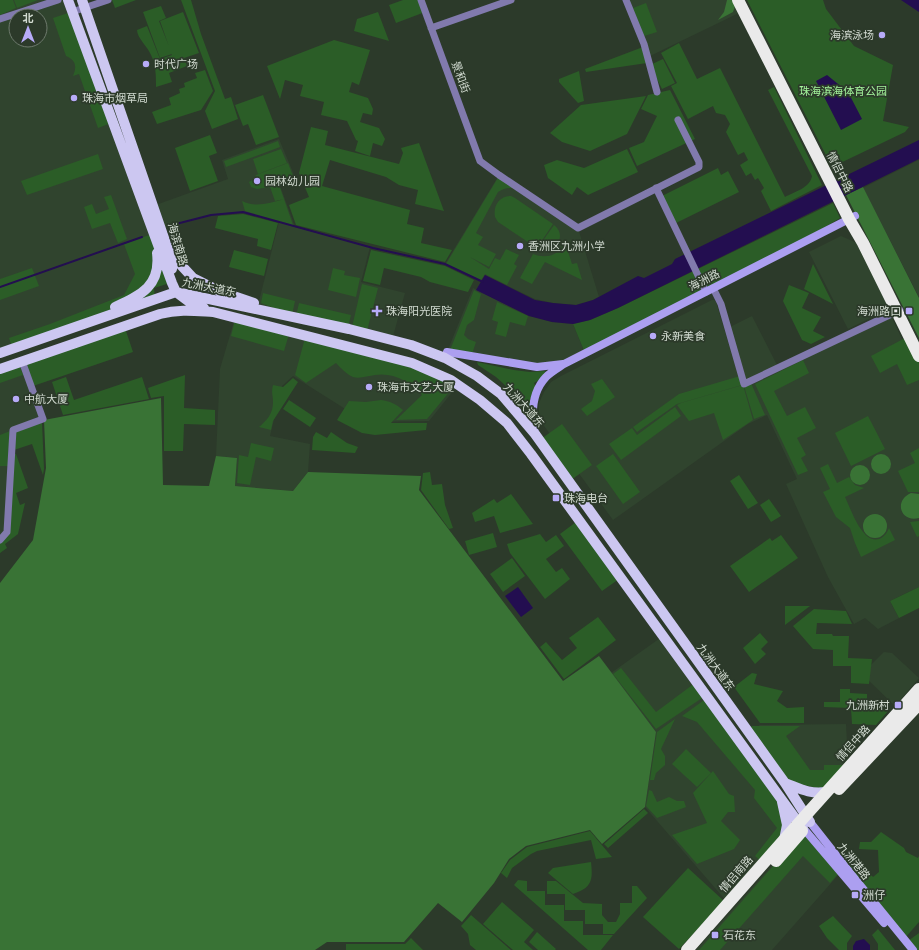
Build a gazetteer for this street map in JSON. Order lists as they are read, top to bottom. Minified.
{"streets":{"highway":["情侣中路","情侣南路"],"main road":["海滨南路","九洲大道东"],"street":["景和街","海洲路","九洲港路"]},"crossings":[["情侣中路","海洲路"],["情侣中路","九洲大道东"],["情侣中路","九洲港路"],["情侣中路","情侣南路"],["海滨南路","九洲大道东"],["九洲大道东","九洲港路"],["九洲大道东","情侣南路"],["九洲港路","情侣南路"]],"parks":["珠海滨海体育公园"],"places":{"other":["海滨泳场","时代广场","珠海市烟草局","园林幼儿园","香洲区九洲小学","永新美食","珠海市文艺大厦","中航大厦"],"health":["珠海阳光医院"],"transit":["海洲路口","珠海电台","九洲新村","洲仔","石花东"]},"north":"top"}
